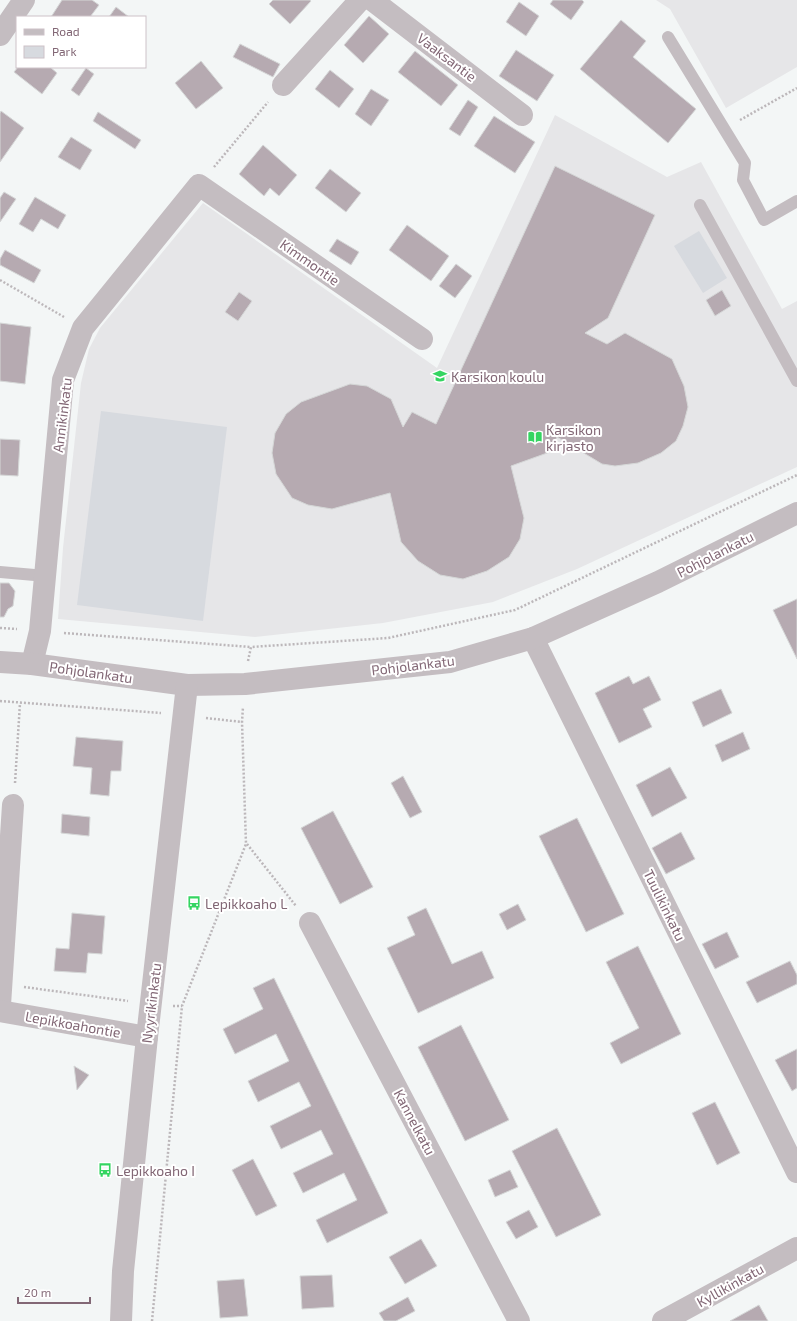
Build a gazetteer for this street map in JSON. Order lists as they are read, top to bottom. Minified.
{"streets":{"street":["Vaaksantie","Kimmontie","Annikinkatu","Pohjolankatu","Tuulikinkatu","Nyyrikinkatu","Lepikkoahontie","Kannelkatu","Kyllikinkatu"]},"crossings":[["Kimmontie","Annikinkatu"],["Annikinkatu","Pohjolankatu"],["Pohjolankatu","Tuulikinkatu"],["Pohjolankatu","Nyyrikinkatu"],["Nyyrikinkatu","Lepikkoahontie"]],"places":{"school or university":["Karsikon koulu"],"library":["Karsikon kirjasto"],"bus stop":["Lepikkoaho L","Lepikkoaho I"]},"legend":["Road","Park"],"scale_bar":"20 m"}
